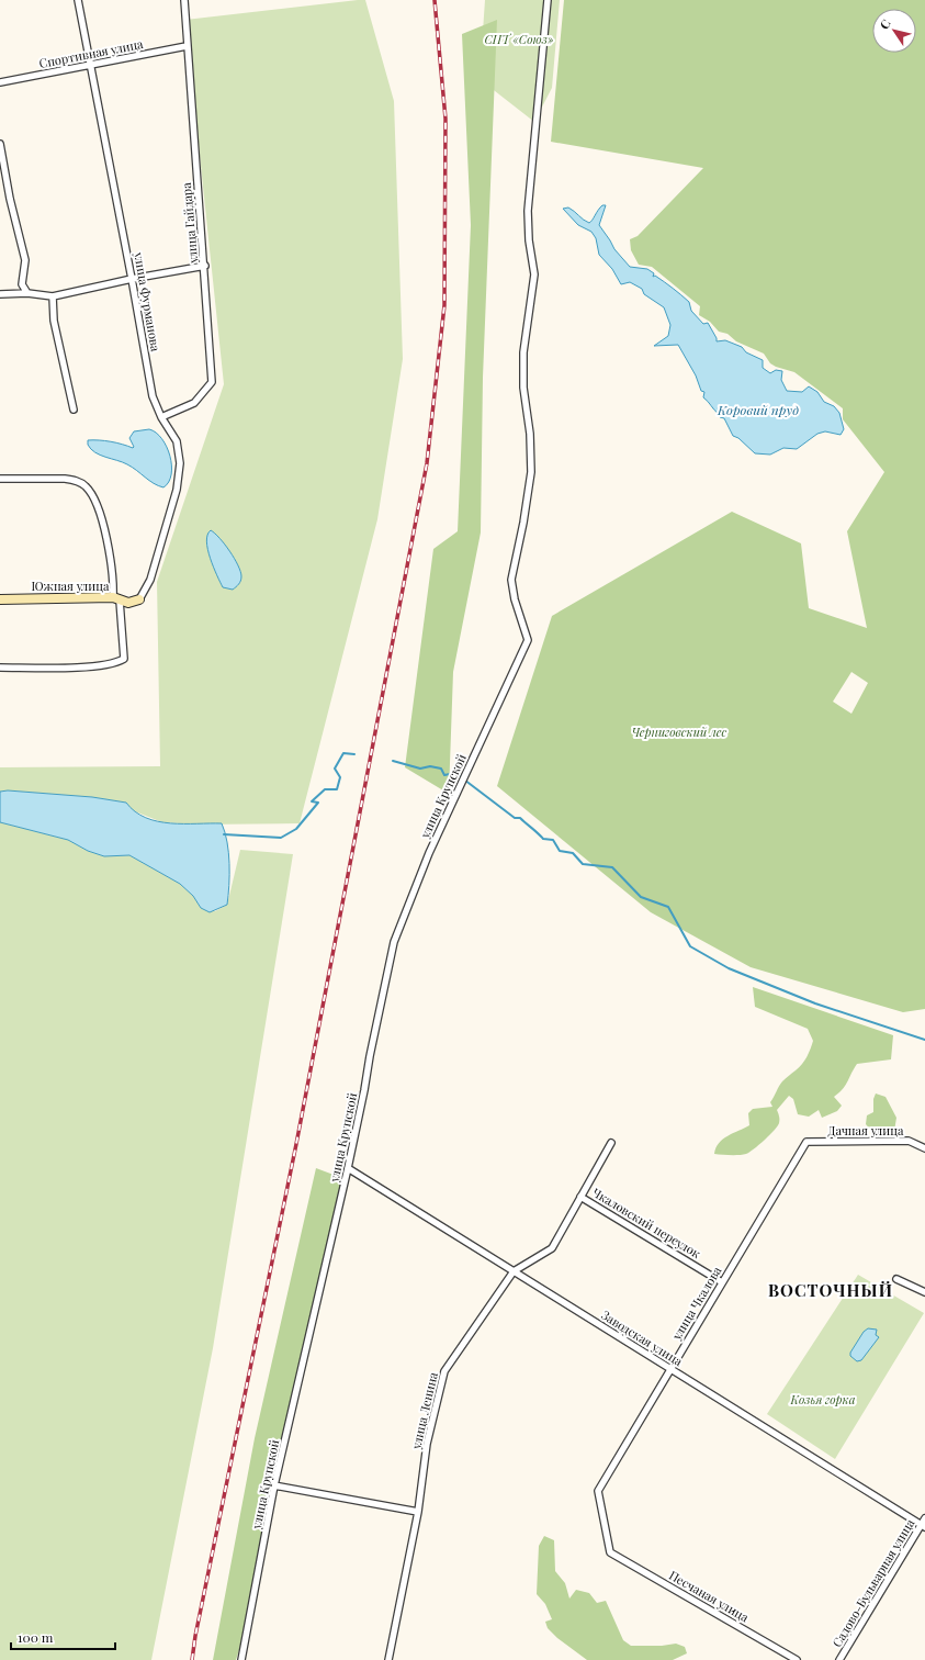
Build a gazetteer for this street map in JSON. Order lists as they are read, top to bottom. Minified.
{"streets":{"street":["Спортивная улица","улица Гайдара","улица Фурманова","Южная улица","улица Крупской","Дачная улица","Чкаловский переулок","улица Чкалова","Заводская улица","улица Ленина","Садово-Бульварная улица","Песчаная улица"]},"crossings":[["Спортивная улица","улица Гайдара"],["Спортивная улица","улица Фурманова"],["улица Гайдара","улица Фурманова"],["улица Фурманова","Южная улица"],["улица Крупской","Заводская улица"],["Дачная улица","улица Чкалова"],["Чкаловский переулок","улица Чкалова"],["Чкаловский переулок","улица Ленина"],["улица Чкалова","Заводская улица"],["улица Чкалова","Песчаная улица"],["Заводская улица","улица Ленина"],["Заводская улица","Садово-Бульварная улица"]],"districts":["ВОСТОЧНЫЙ"],"water":["Коровий пруд"],"parks":["СНТ «Союз»","Черниговский лес","Козья горка"],"scale_bar":"100 m","north":"top left"}
